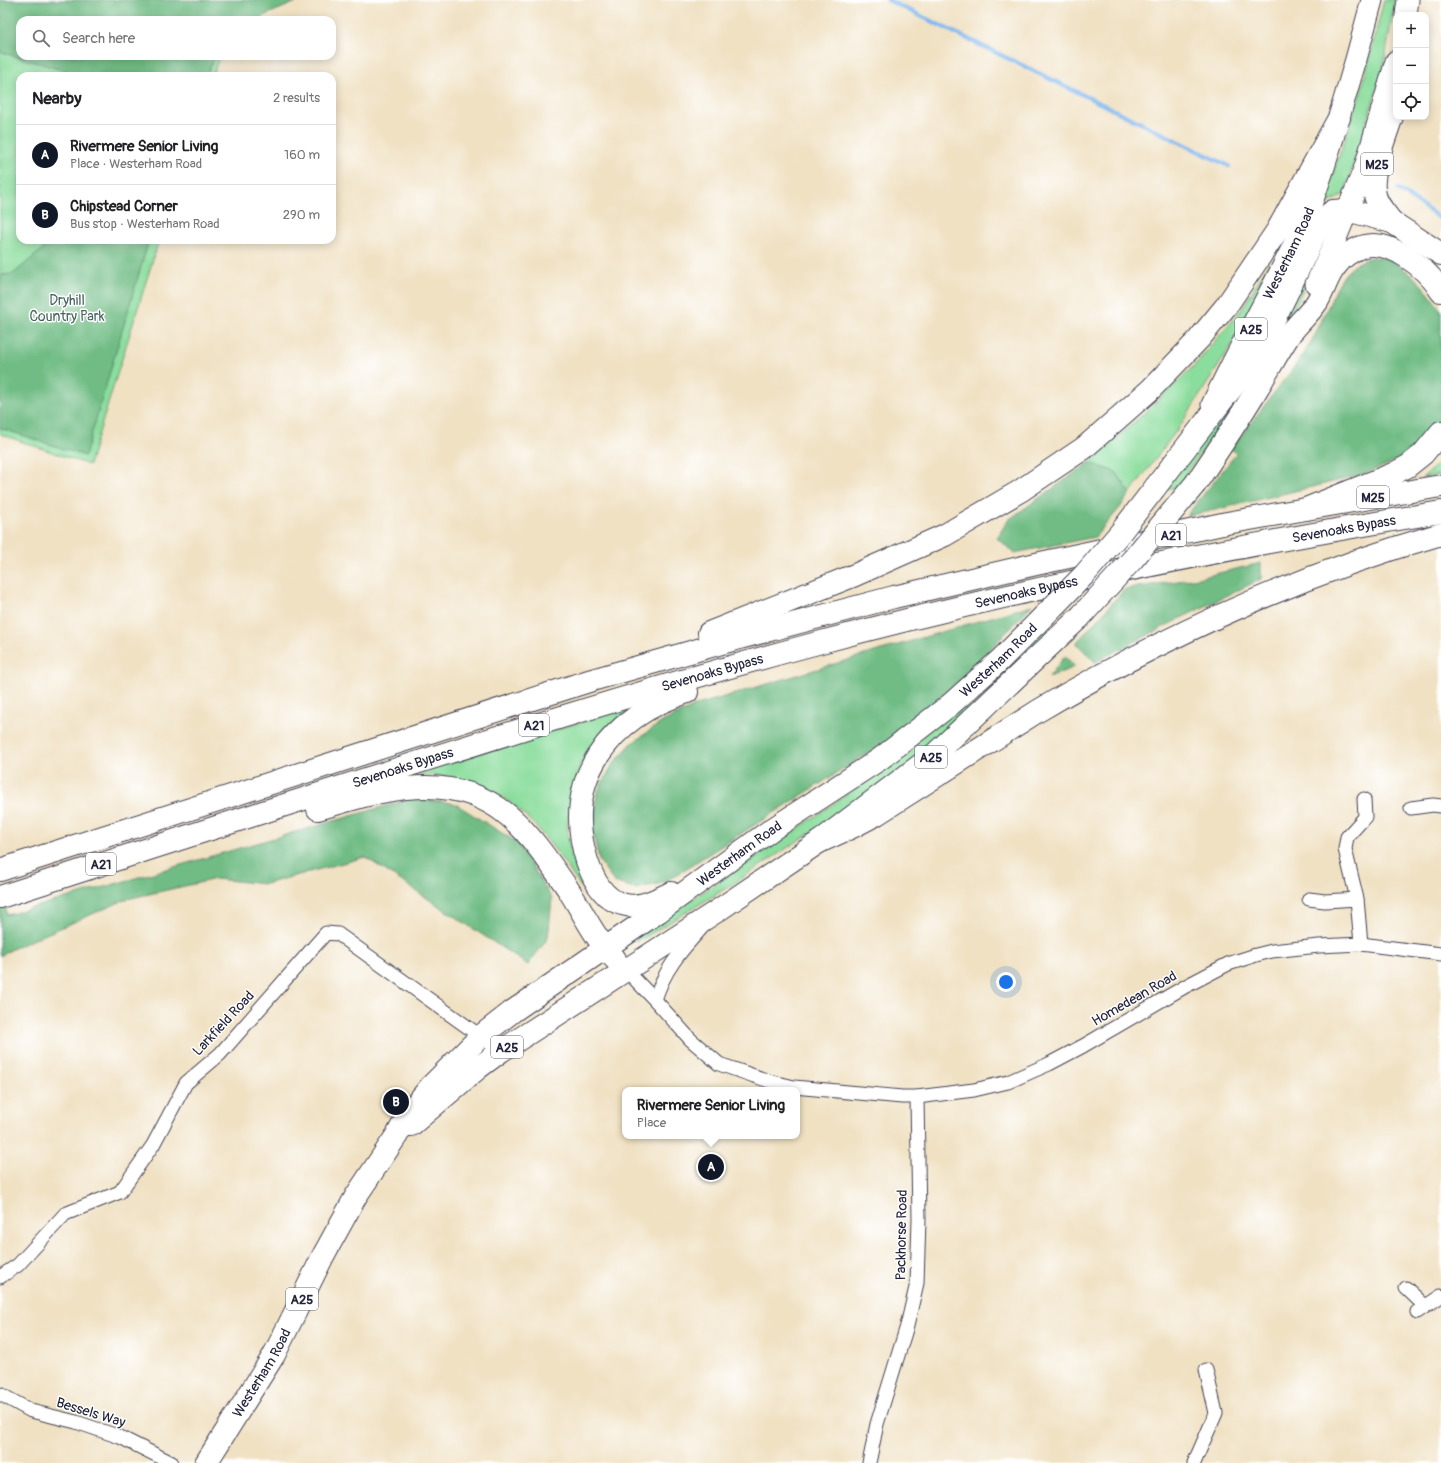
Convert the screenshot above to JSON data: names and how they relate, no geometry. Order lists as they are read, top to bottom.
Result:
{
  "streets": {
    "highway": [
      "M25",
      "Westerham Road",
      "A25",
      "Sevenoaks Bypass",
      "A21"
    ],
    "street": [
      "Homedean Road",
      "Larkfield Road",
      "Packhorse Road",
      "Bessels Way"
    ]
  },
  "crossings": [
    ["M25", "Westerham Road"],
    ["M25", "Sevenoaks Bypass"],
    ["Westerham Road", "Larkfield Road"],
    ["Homedean Road", "Packhorse Road"]
  ],
  "parks": ["Dryhill Country Park"],
  "page": {
    "map_buttons": ["+", "−"],
    "search": "Search here",
    "heading": ["Nearby", "2 results"],
    "list": [
      {
        "mark": "A",
        "name": "Rivermere Senior Living",
        "note": "Place · Westerham Road",
        "value": "160 m"
      },
      {
        "mark": "B",
        "name": "Chipstead Corner",
        "note": "Bus stop · Westerham Road",
        "value": "290 m"
      }
    ],
    "popup": ["Rivermere Senior Living", "Place"],
    "pins": ["B", "A"]
  }
}
